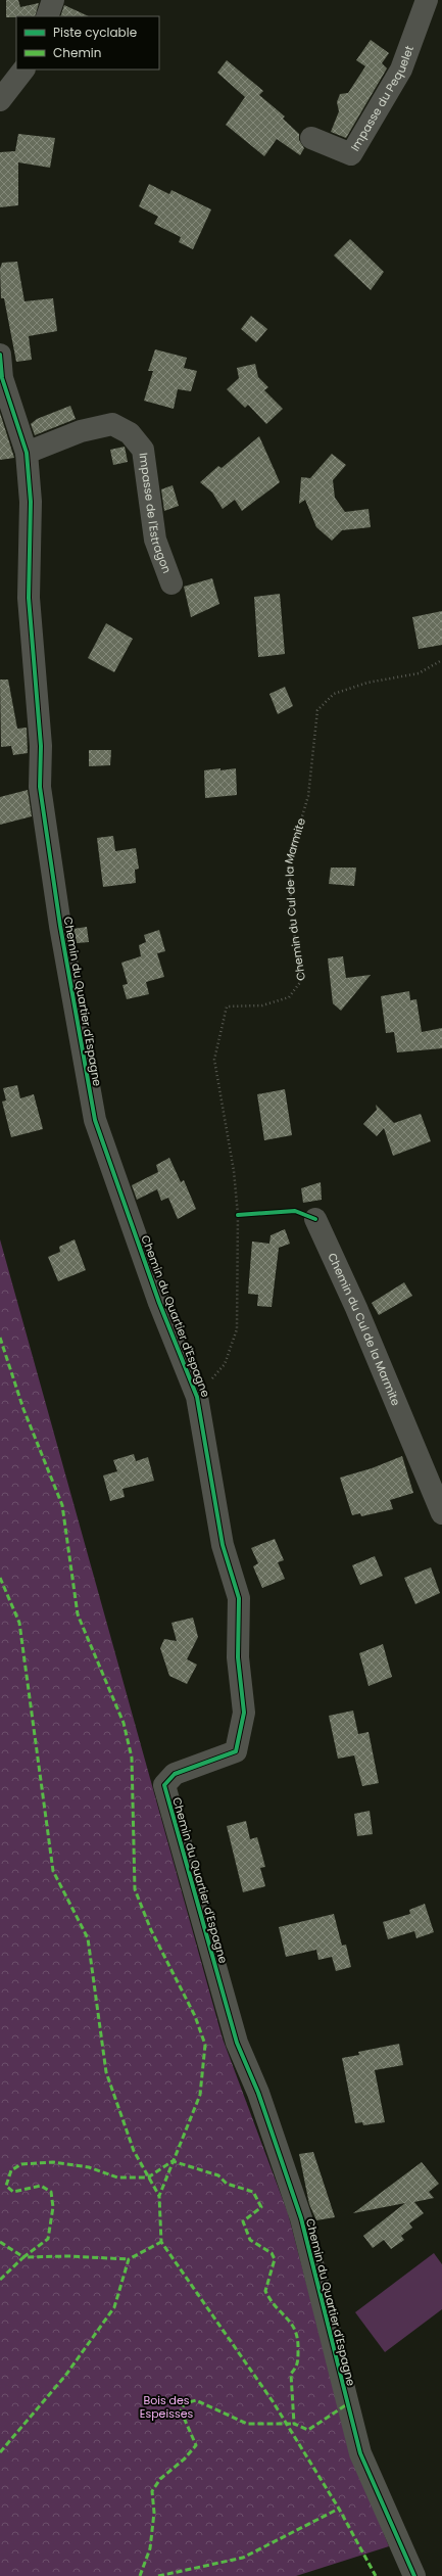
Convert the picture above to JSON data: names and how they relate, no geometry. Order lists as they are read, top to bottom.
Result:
{
  "streets": {
    "street": [
      "Impasse du Pequelet",
      "Impasse de l'Estragon",
      "Chemin du Cul de la Marmite",
      "Chemin du Quartier d'Espagne"
    ]
  },
  "crossings": [
    ["Impasse de l'Estragon", "Chemin du Quartier d'Espagne"],
    ["Chemin du Cul de la Marmite", "Chemin du Quartier d'Espagne"]
  ],
  "parks": ["Bois des Espeisses"],
  "legend": ["Piste cyclable", "Chemin"]
}
